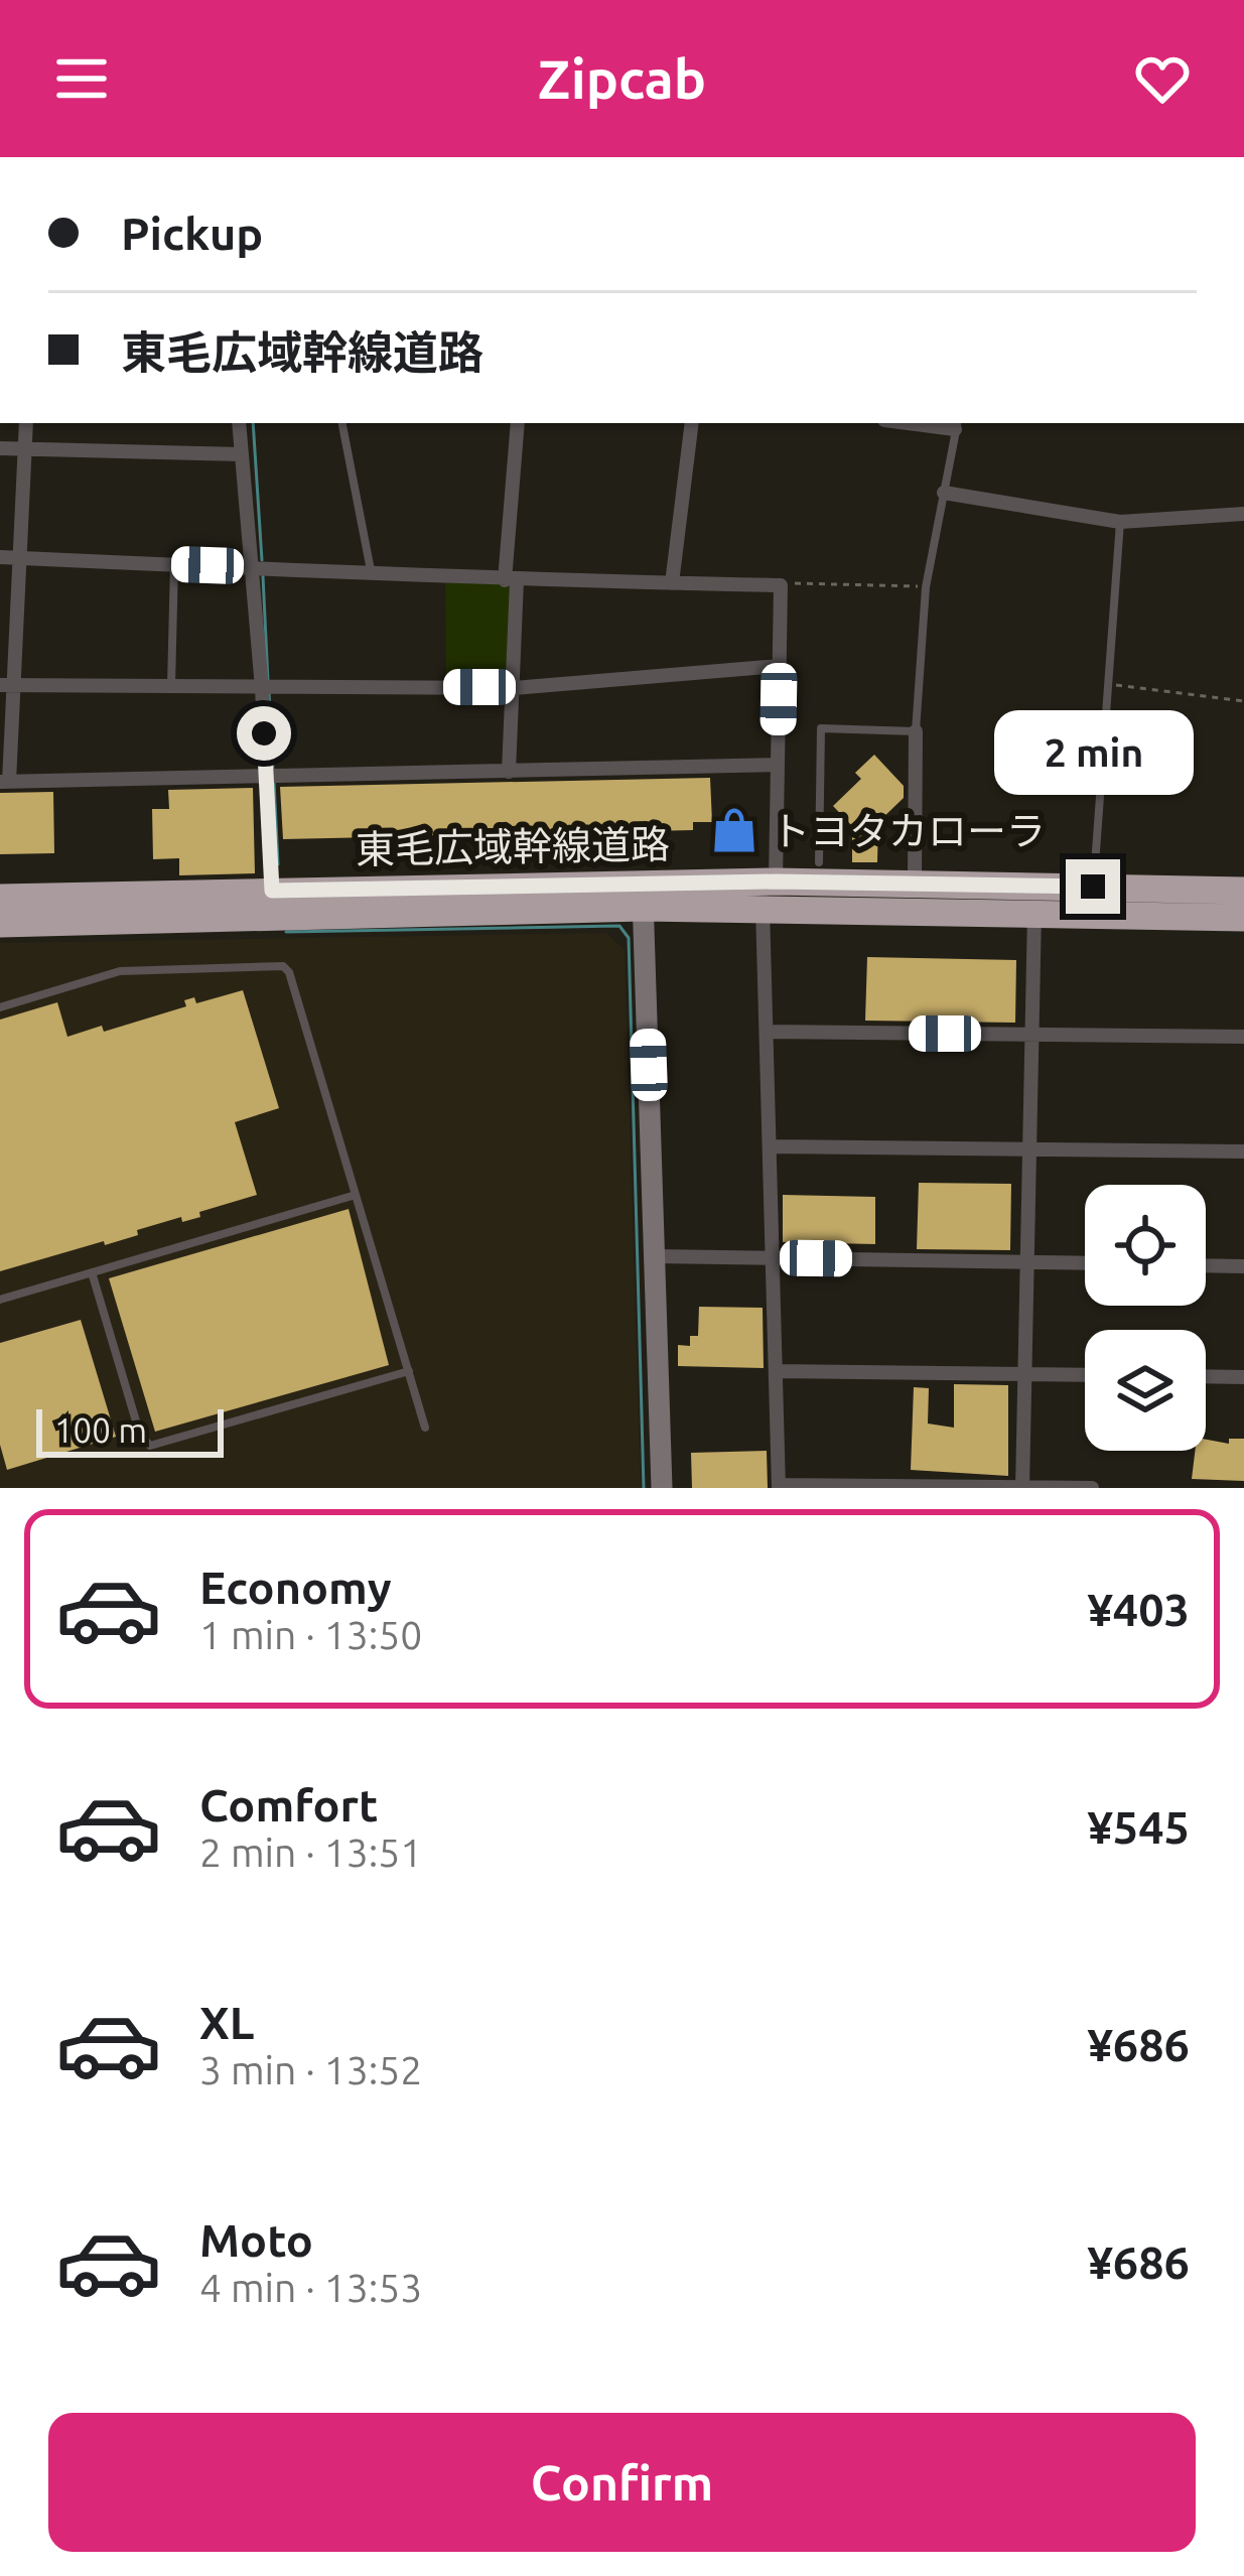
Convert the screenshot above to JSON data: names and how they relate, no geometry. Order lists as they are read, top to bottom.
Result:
{
  "streets": {
    "highway": ["東毛広域幹線道路"]
  },
  "places": {
    "shop": ["トヨタカローラ"]
  },
  "scale_bar": "100 m",
  "page": {
    "header": "Zipcab",
    "banner": ["Pickup", "東毛広域幹線道路"],
    "bubble": "2 min",
    "scale": "100 m",
    "list": [
      {
        "name": "Economy",
        "note": "1 min · 13:50",
        "value": "¥403"
      },
      {
        "name": "Comfort",
        "note": "2 min · 13:51",
        "value": "¥545"
      },
      {
        "name": "XL",
        "note": "3 min · 13:52",
        "value": "¥686"
      },
      {
        "name": "Moto",
        "note": "4 min · 13:53",
        "value": "¥686"
      }
    ],
    "buttons": "Confirm"
  }
}
